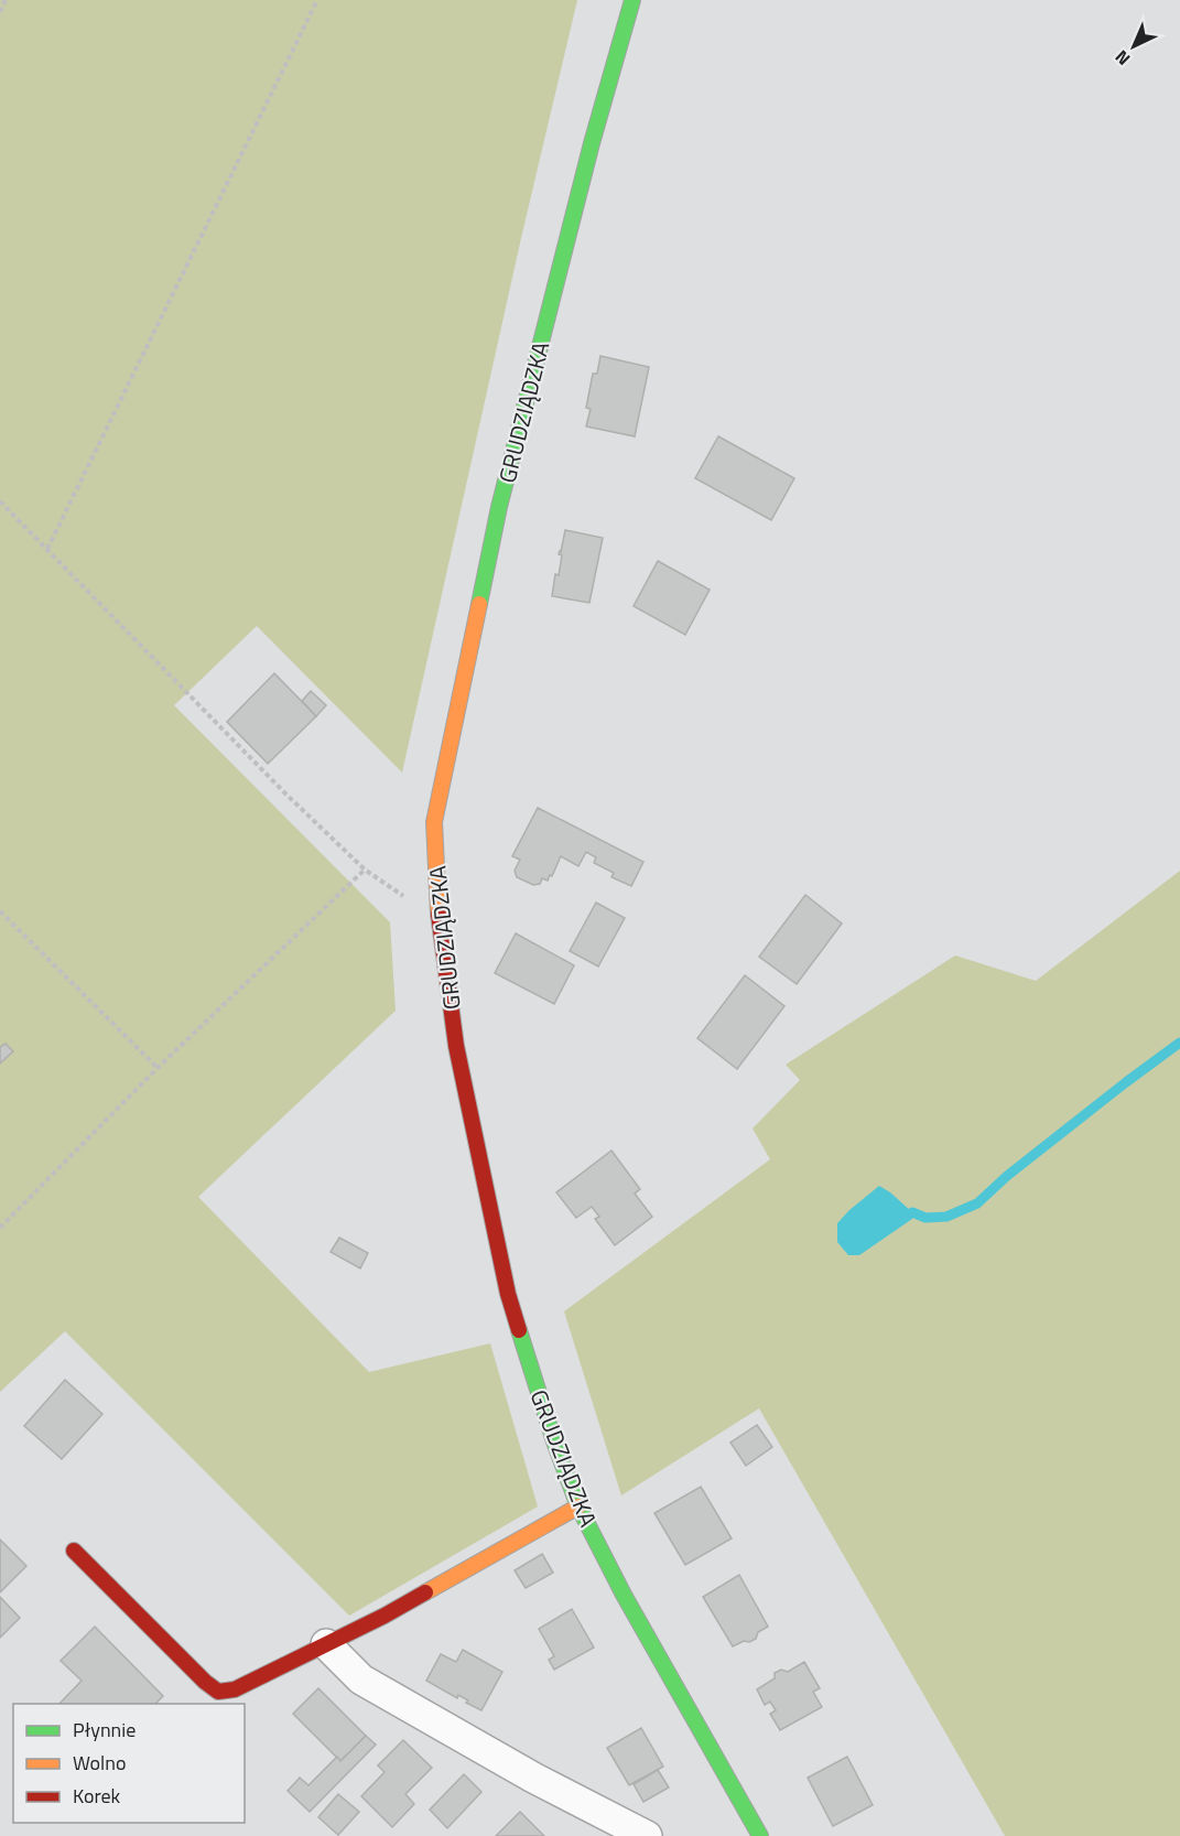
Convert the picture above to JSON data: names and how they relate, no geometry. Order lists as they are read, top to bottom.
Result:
{
  "streets": {
    "street": ["GRUDZIĄDZKA"]
  },
  "legend": ["Płynnie", "Wolno", "Korek"],
  "north": "bottom left"
}
